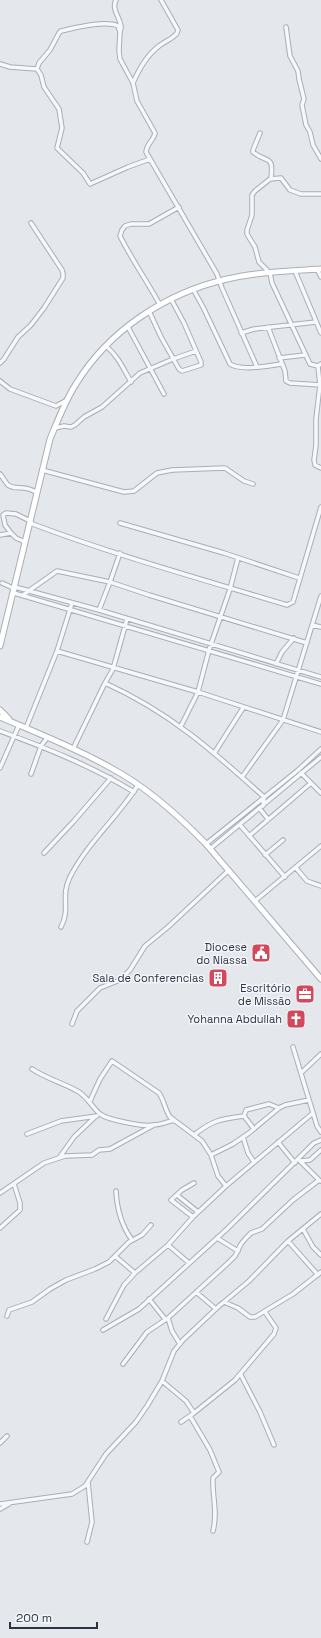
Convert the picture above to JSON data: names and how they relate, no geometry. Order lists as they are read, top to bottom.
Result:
{
  "places": {
    "public building": ["Diocese do Niassa"],
    "building": ["Sala de Conferencias"],
    "office": ["Escritório de Missão"],
    "church": ["Yohanna Abdullah"]
  },
  "scale_bar": "200 m"
}
